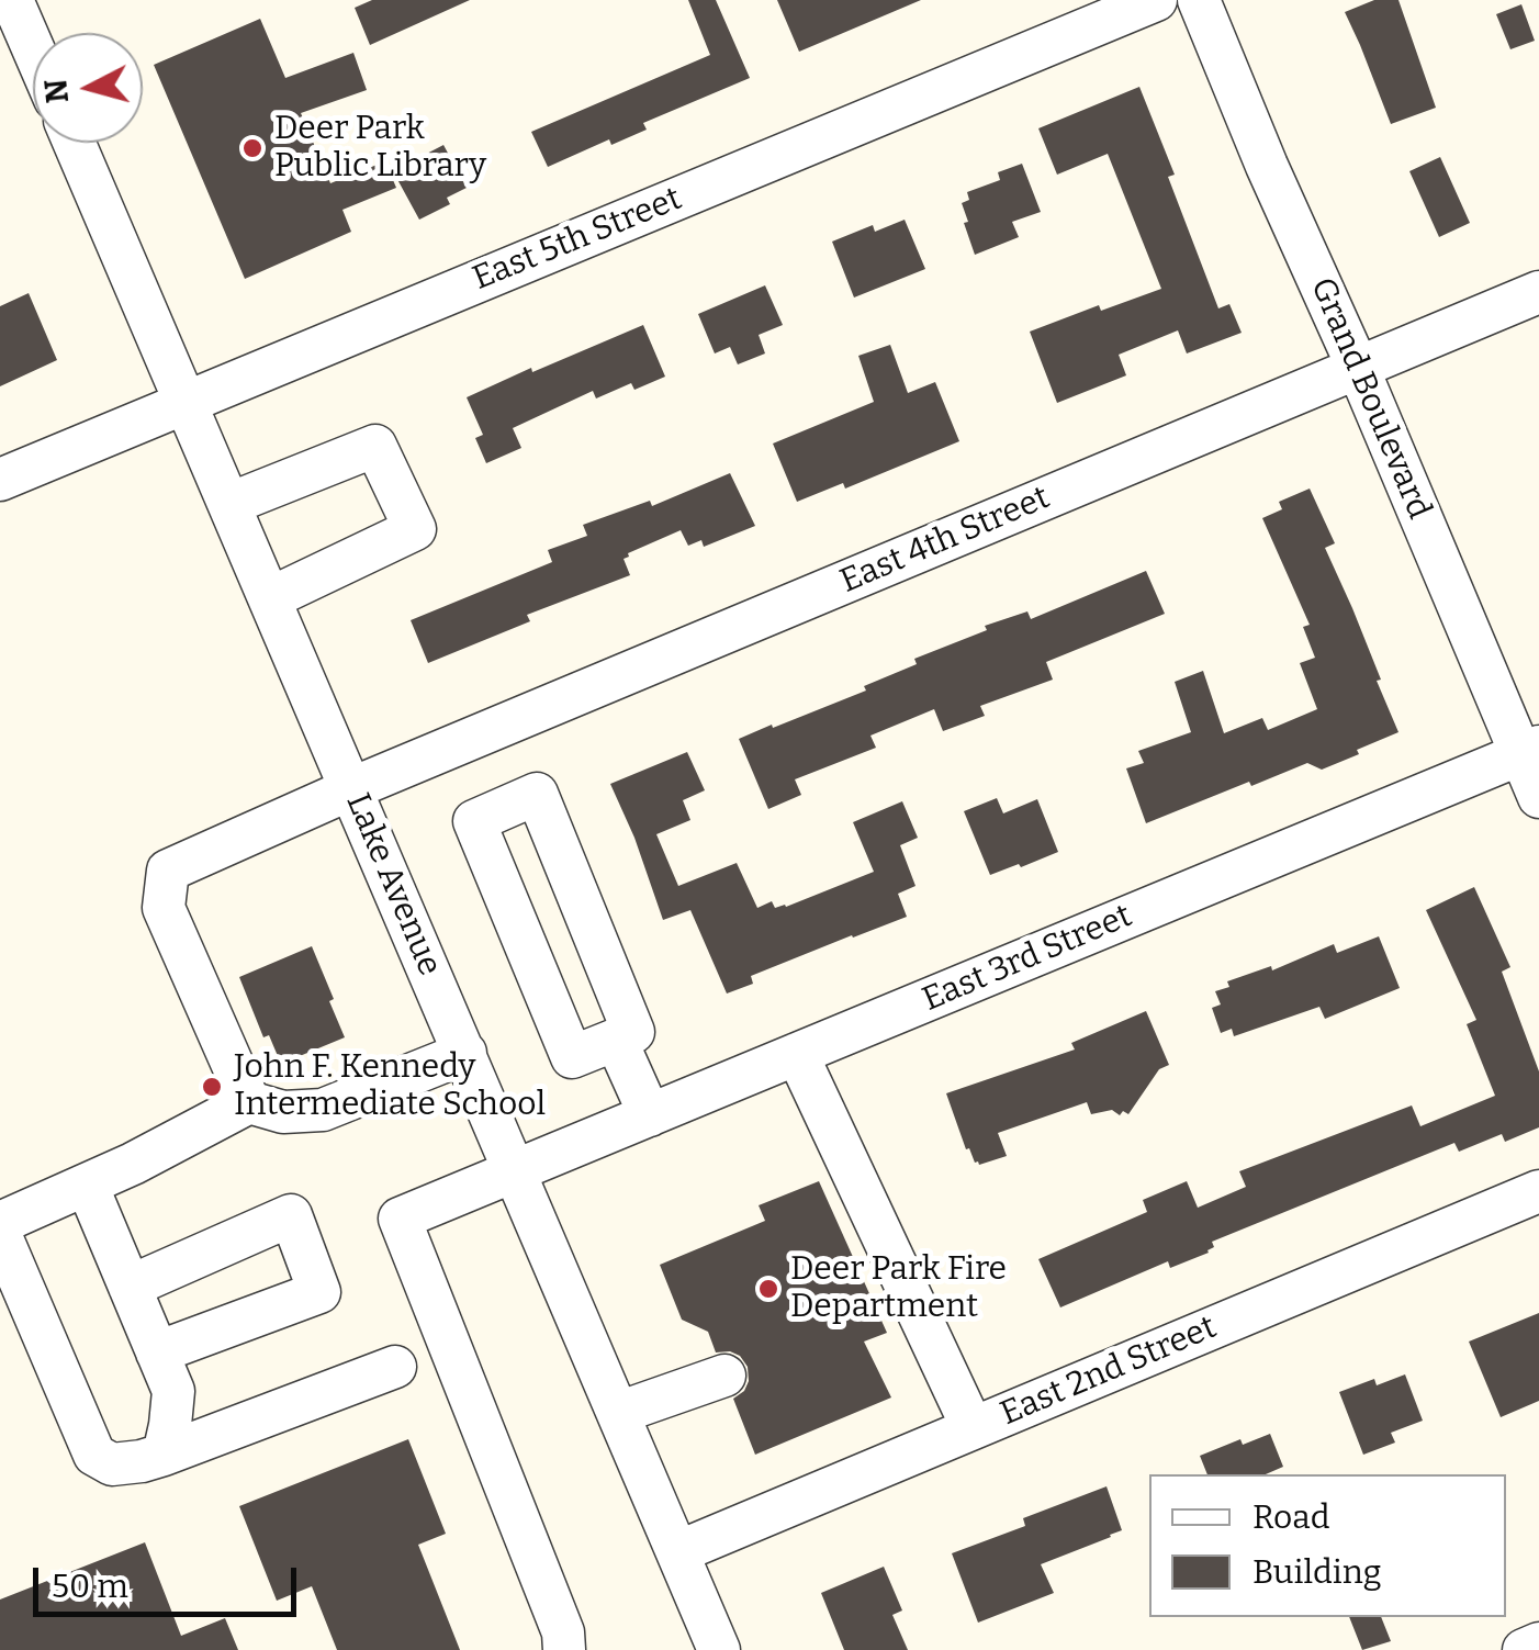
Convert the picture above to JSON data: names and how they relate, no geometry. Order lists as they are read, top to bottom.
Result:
{
  "streets": {
    "street": [
      "East 5th Street",
      "Grand Boulevard",
      "East 4th Street",
      "Lake Avenue",
      "East 3rd Street",
      "East 2nd Street"
    ]
  },
  "crossings": [
    ["East 5th Street", "Lake Avenue"],
    ["Grand Boulevard", "East 4th Street"],
    ["Grand Boulevard", "East 3rd Street"],
    ["East 4th Street", "Lake Avenue"],
    ["Lake Avenue", "East 3rd Street"],
    ["Lake Avenue", "East 2nd Street"]
  ],
  "places": ["Deer Park Public Library", "John F. Kennedy Intermediate School", "Deer Park Fire Department"],
  "legend": ["Road", "Building"],
  "scale_bar": "50 m",
  "north": "left"
}
